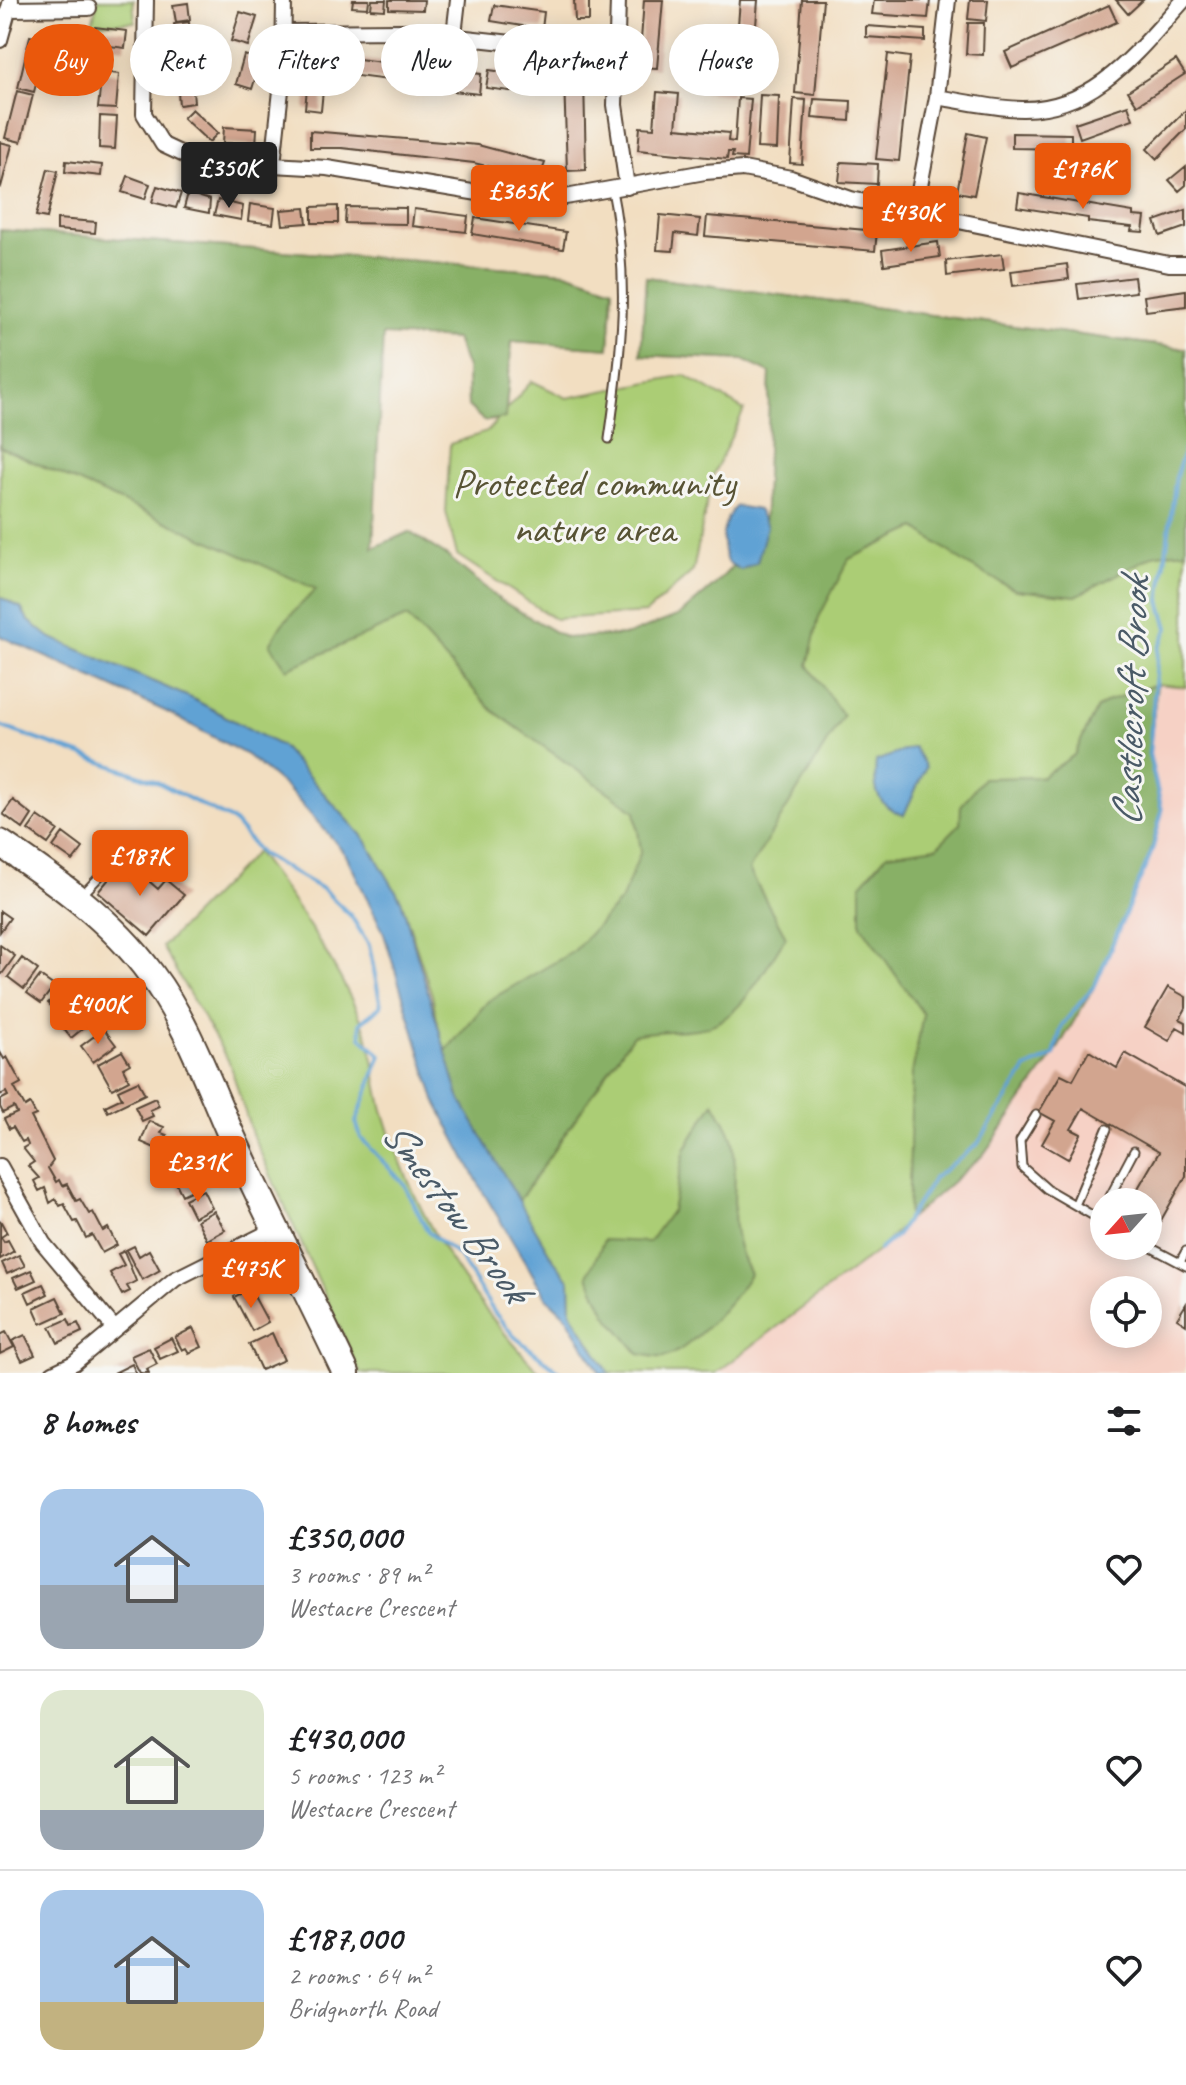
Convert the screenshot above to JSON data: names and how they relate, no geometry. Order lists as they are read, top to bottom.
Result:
{
  "water": ["Castlecroft Brook", "Smestow Brook"],
  "parks": ["Protected community nature area"],
  "north": "bottom left",
  "page": {
    "chip": [
      "Buy",
      "Rent",
      "Filters",
      "New",
      "Apartment",
      "House"
    ],
    "price": [
      "£350K",
      "£176K",
      "£365K",
      "£430K",
      "£187K",
      "£400K",
      "£231K",
      "£475K"
    ],
    "heading": "8 homes",
    "list": [
      {
        "name": "£350,000",
        "note": "3 rooms · 89 m² · Westacre Crescent"
      },
      {
        "name": "£430,000",
        "note": "5 rooms · 123 m² · Westacre Crescent"
      },
      {
        "name": "£187,000",
        "note": "2 rooms · 64 m² · Bridgnorth Road"
      }
    ]
  }
}
